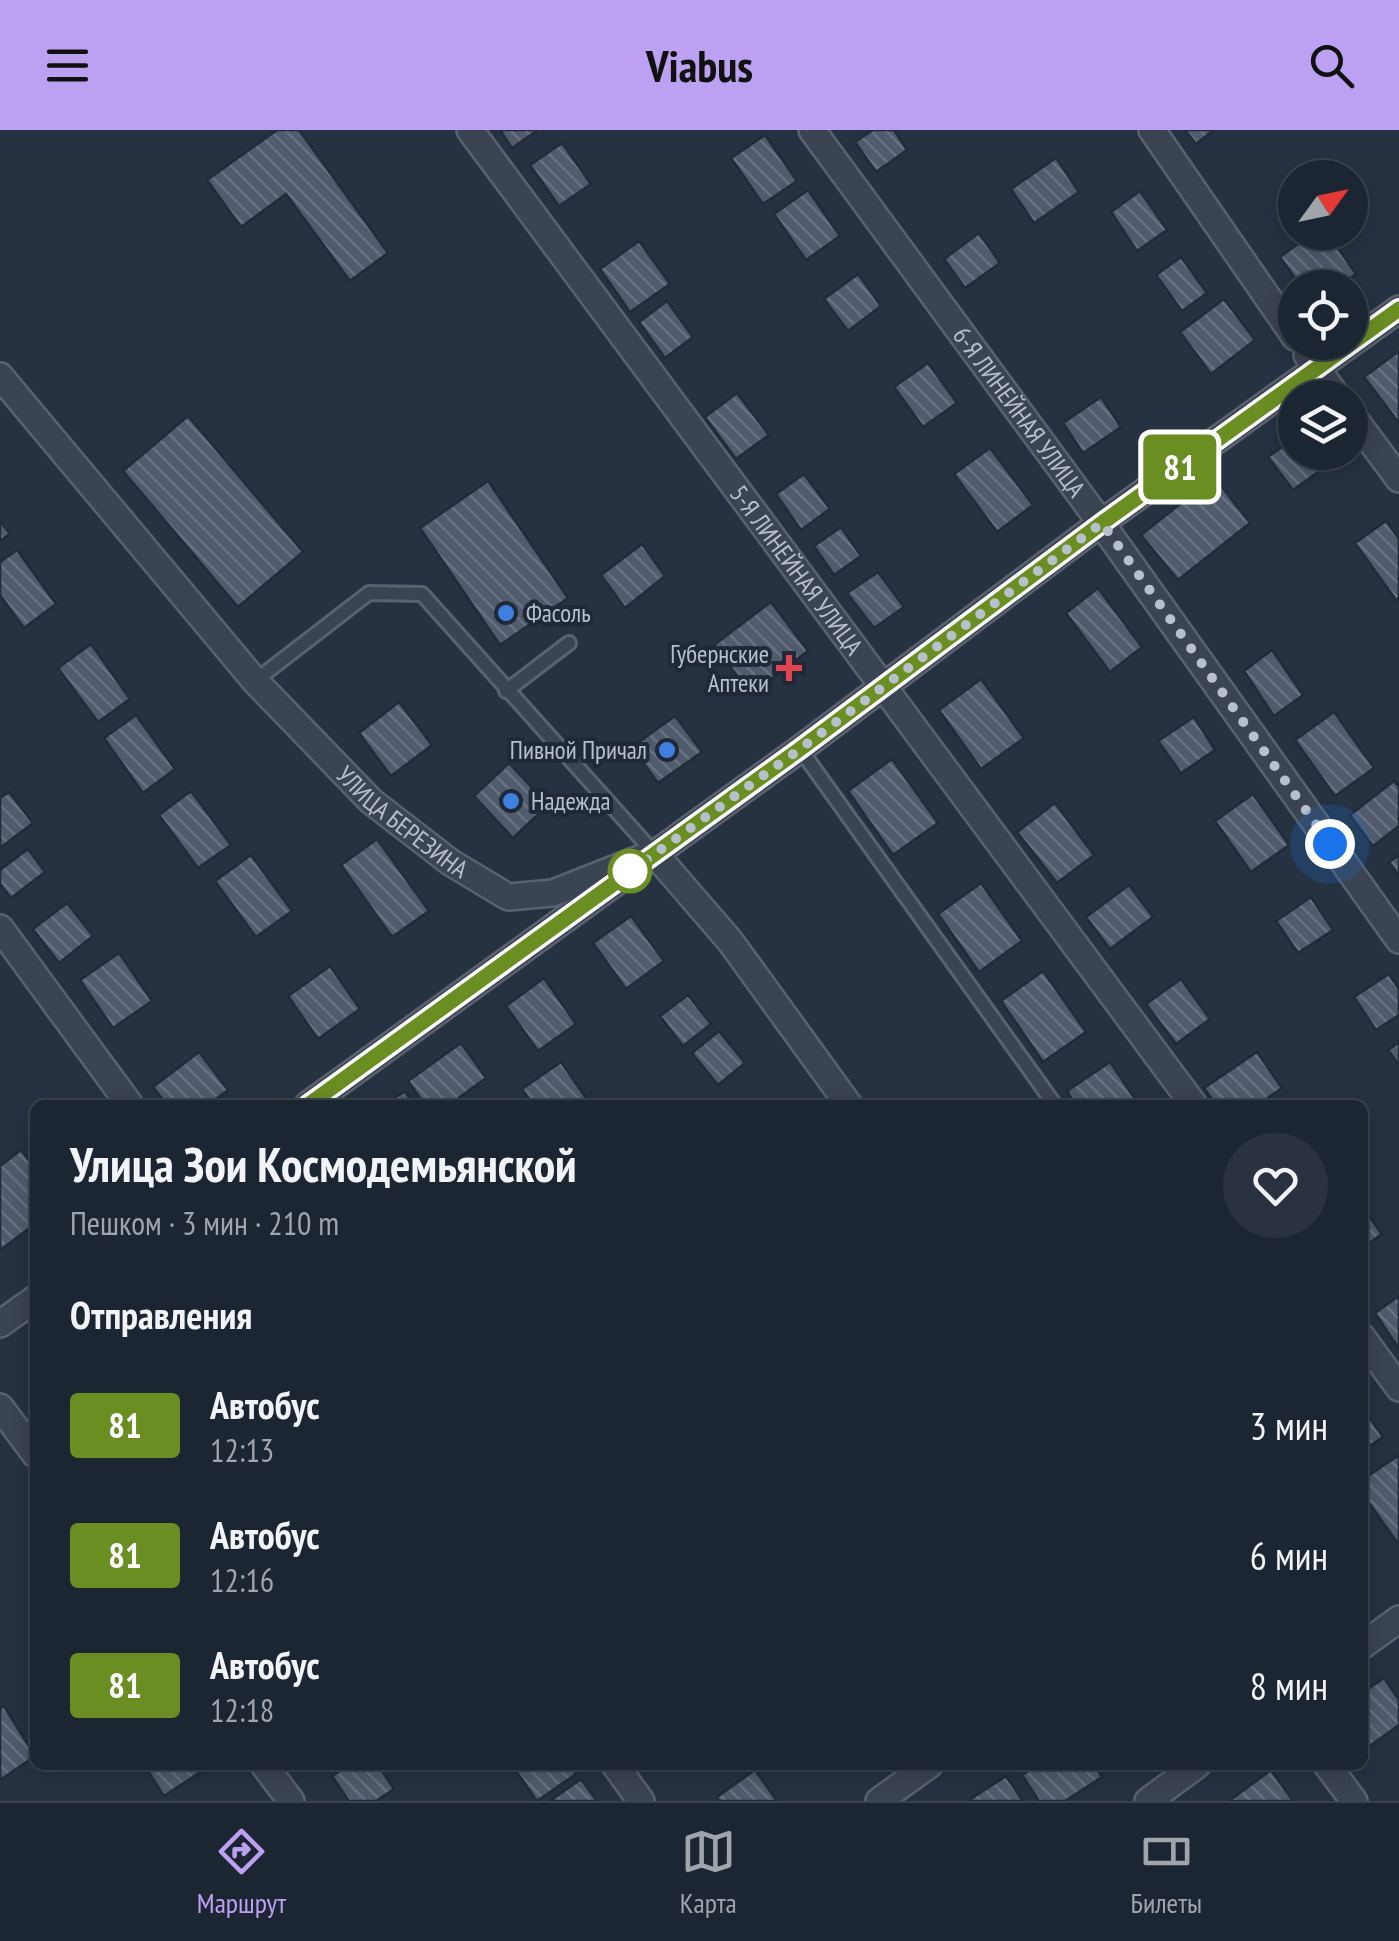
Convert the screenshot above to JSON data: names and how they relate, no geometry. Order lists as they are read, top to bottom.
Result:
{
  "streets": {
    "street": ["6-Я ЛИНЕЙНАЯ УЛИЦА", "5-Я ЛИНЕЙНАЯ УЛИЦА", "УЛИЦА БЕРЕЗИНА"]
  },
  "places": {
    "other": ["Фасоль", "Пивной Причал", "Надежда"],
    "health": ["Губернские Аптеки"]
  },
  "lines": ["bus line 81"],
  "north": "top right",
  "page": {
    "header": "Viabus",
    "on_map": "81",
    "heading": [
      ["Улица Зои Космодемьянской", "Пешком · 3 мин · 210 m"],
      "Отправления"
    ],
    "list": [
      {
        "mark": "81",
        "name": "Автобус",
        "note": "12:13",
        "value": "3 мин"
      },
      {
        "mark": "81",
        "name": "Автобус",
        "note": "12:16",
        "value": "6 мин"
      },
      {
        "mark": "81",
        "name": "Автобус",
        "note": "12:18",
        "value": "8 мин"
      }
    ],
    "tabs": ["Маршрут", "Карта", "Билеты"]
  }
}
